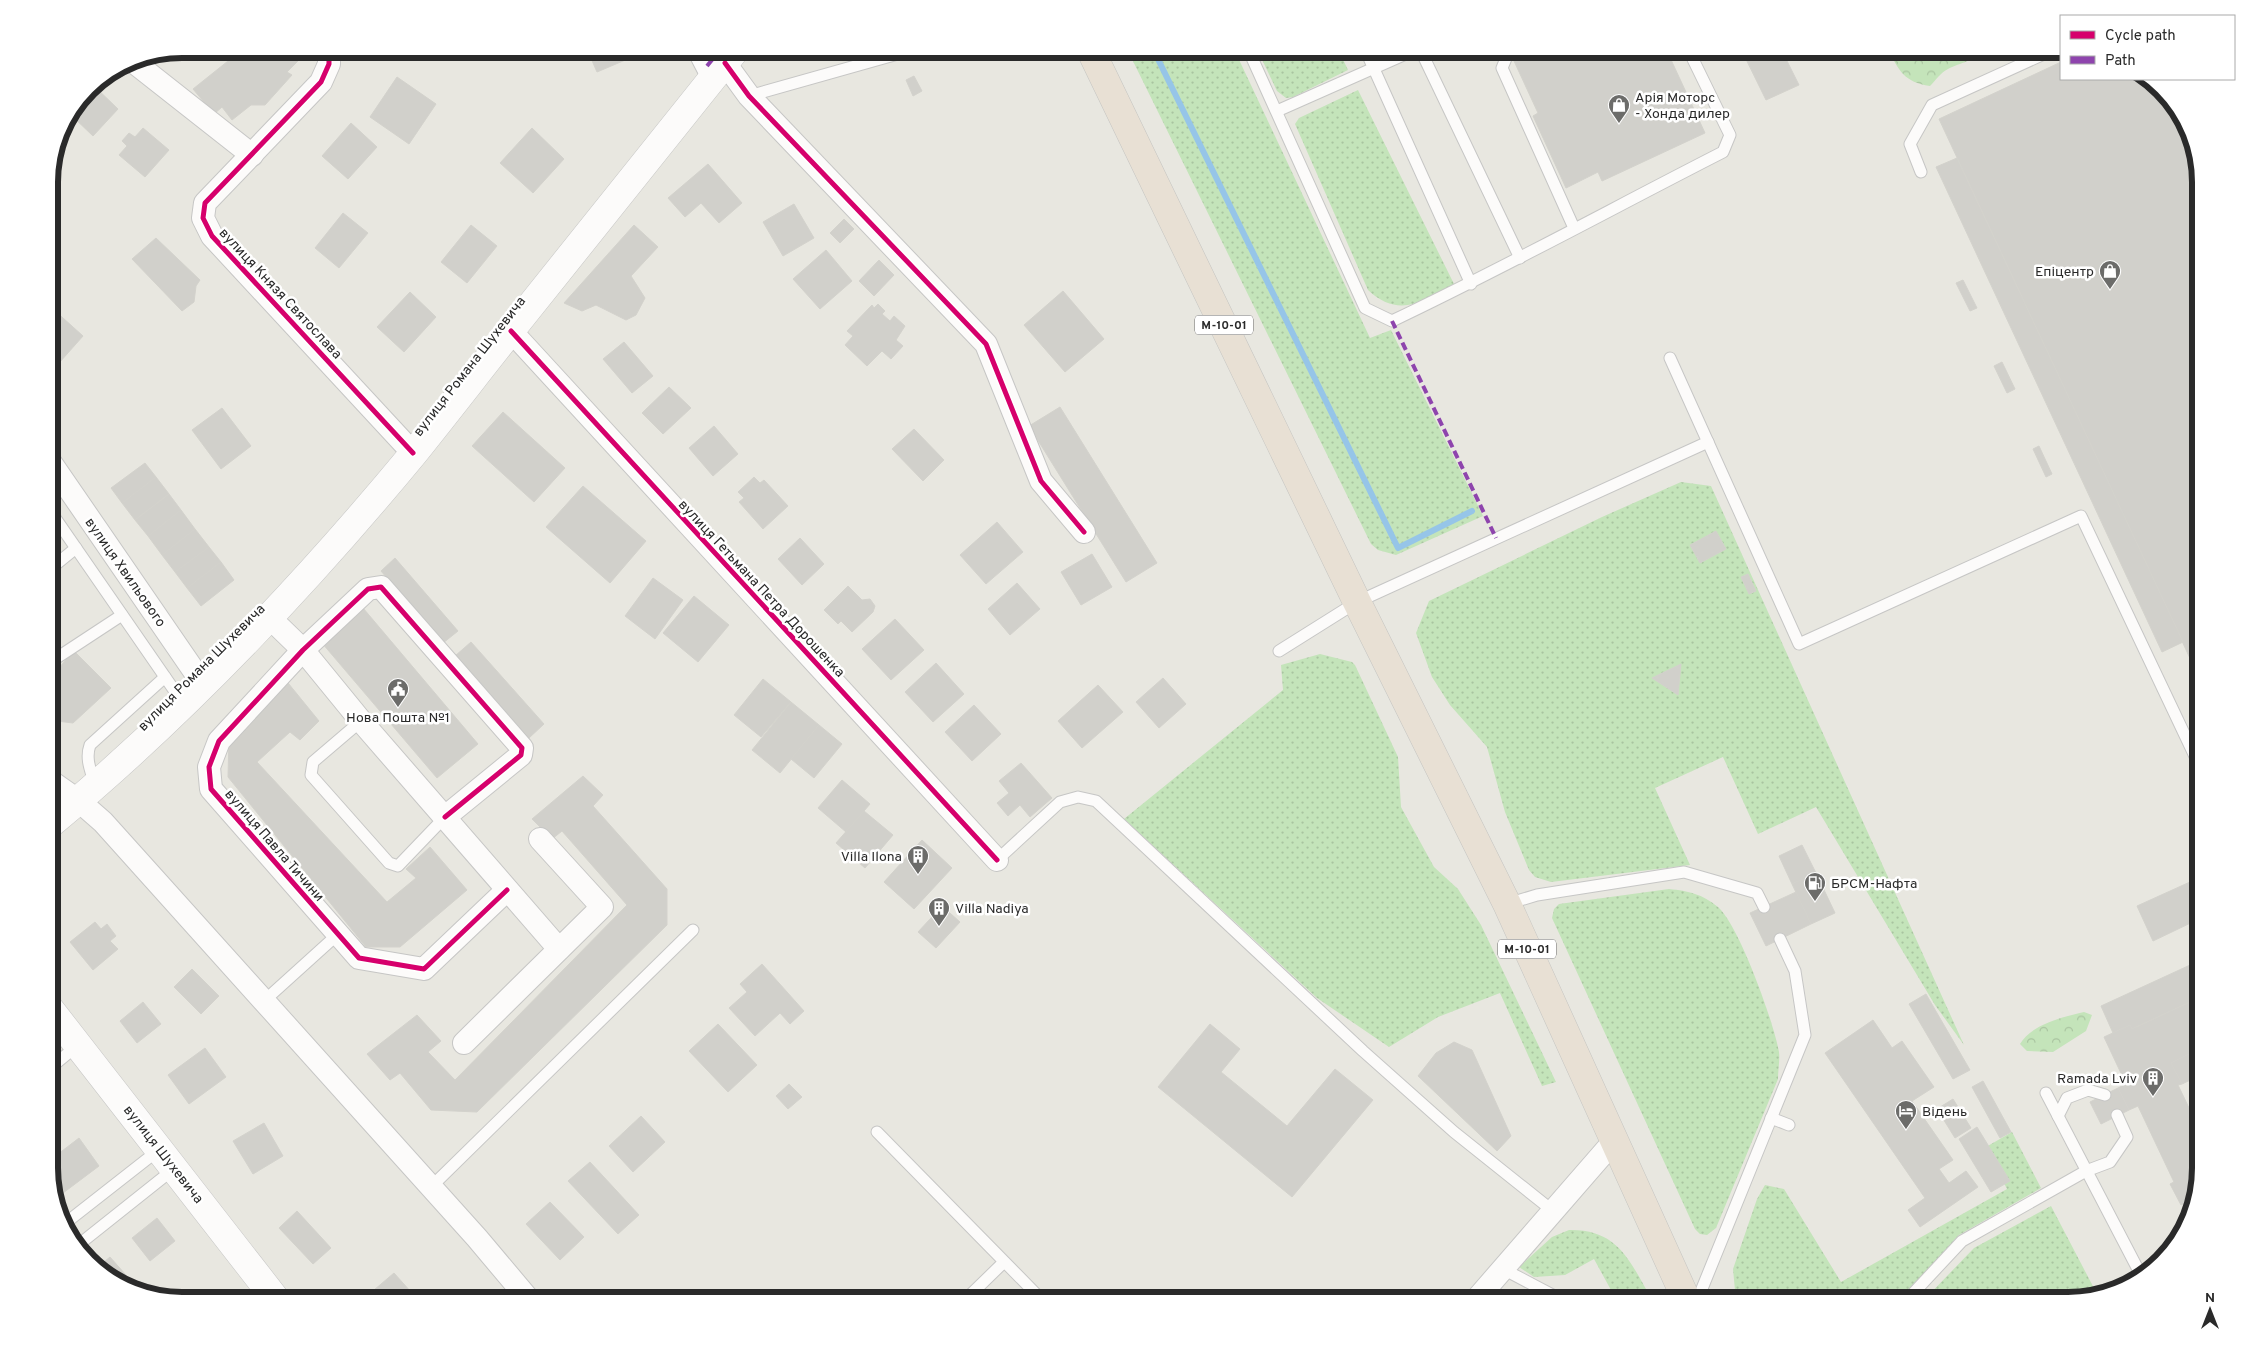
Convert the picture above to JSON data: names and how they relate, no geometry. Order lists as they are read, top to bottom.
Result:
{
  "streets": {
    "highway": ["М-10-01"],
    "main road": ["вулиця Романа Шухевича", "вулиця Шухевича"],
    "street": [
      "вулиця Князя Святослава",
      "вулиця Хвильового",
      "вулиця Гетьмана Петра Дорошенка",
      "вулиця Павла Тичини"
    ]
  },
  "crossings": [
    ["вулиця Князя Святослава", "вулиця Романа Шухевича"],
    ["вулиця Романа Шухевича", "вулиця Хвильового"],
    ["вулиця Романа Шухевича", "вулиця Гетьмана Петра Дорошенка"]
  ],
  "places": {
    "shop": ["Арія Моторс - Хонда дилер", "Епіцентр"],
    "public building": ["Нова Пошта №1"],
    "building": ["Villa Ilona", "Villa Nadiya", "Ramada Lviv"],
    "fuel station": ["БРСМ-Нафта"],
    "hotel": ["Відень"]
  },
  "legend": ["Cycle path", "Path"],
  "north": "top"
}
